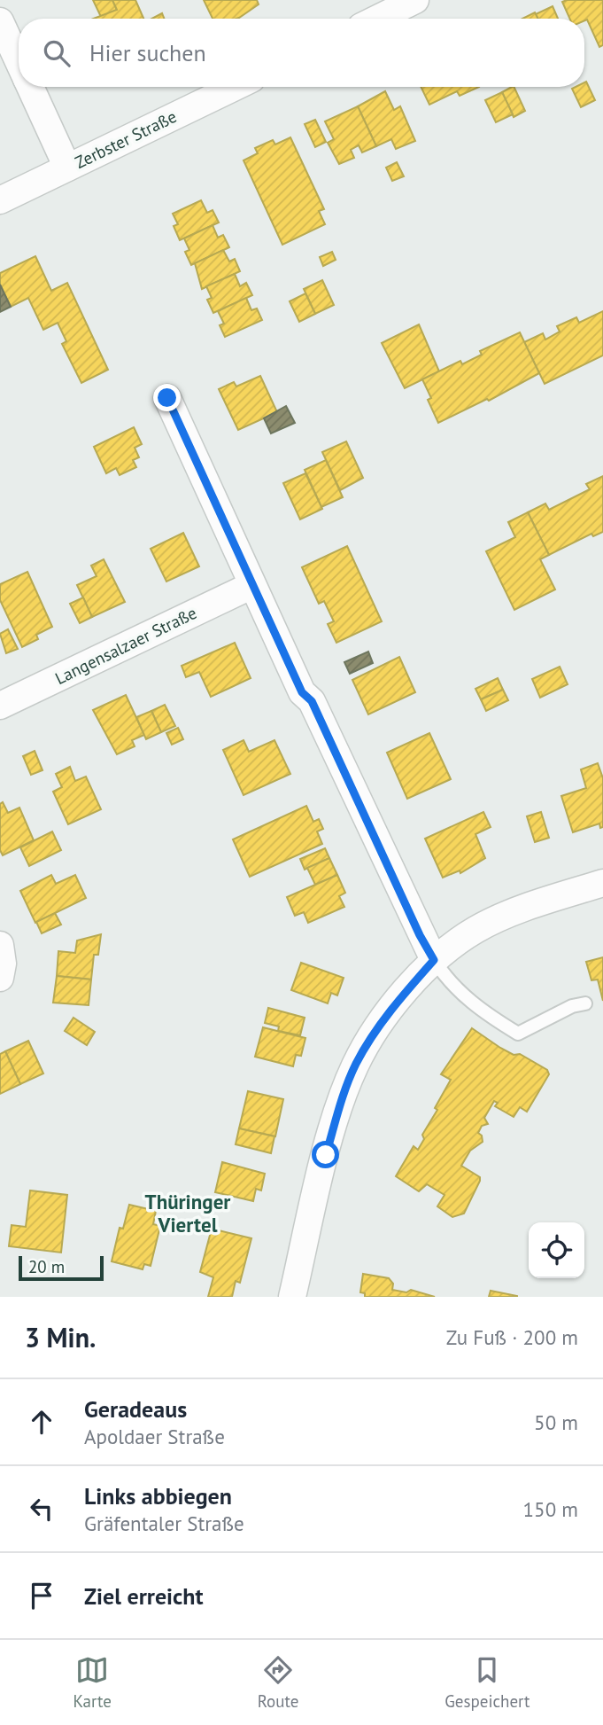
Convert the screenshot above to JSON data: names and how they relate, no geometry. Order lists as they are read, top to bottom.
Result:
{
  "streets": {
    "street": ["Zerbster Straße", "Langensalzaer Straße"]
  },
  "districts": ["Thüringer Viertel"],
  "scale_bar": "20 m",
  "page": {
    "search": "Hier suchen",
    "scale": "20 m",
    "heading": ["3 Min.", "Zu Fuß · 200 m"],
    "list": [
      ["Geradeaus", "Apoldaer Straße", "50 m"],
      ["Links abbiegen", "Gräfentaler Straße", "150 m"],
      "Ziel erreicht"
    ],
    "nav": ["Karte", "Route", "Gespeichert"]
  }
}
